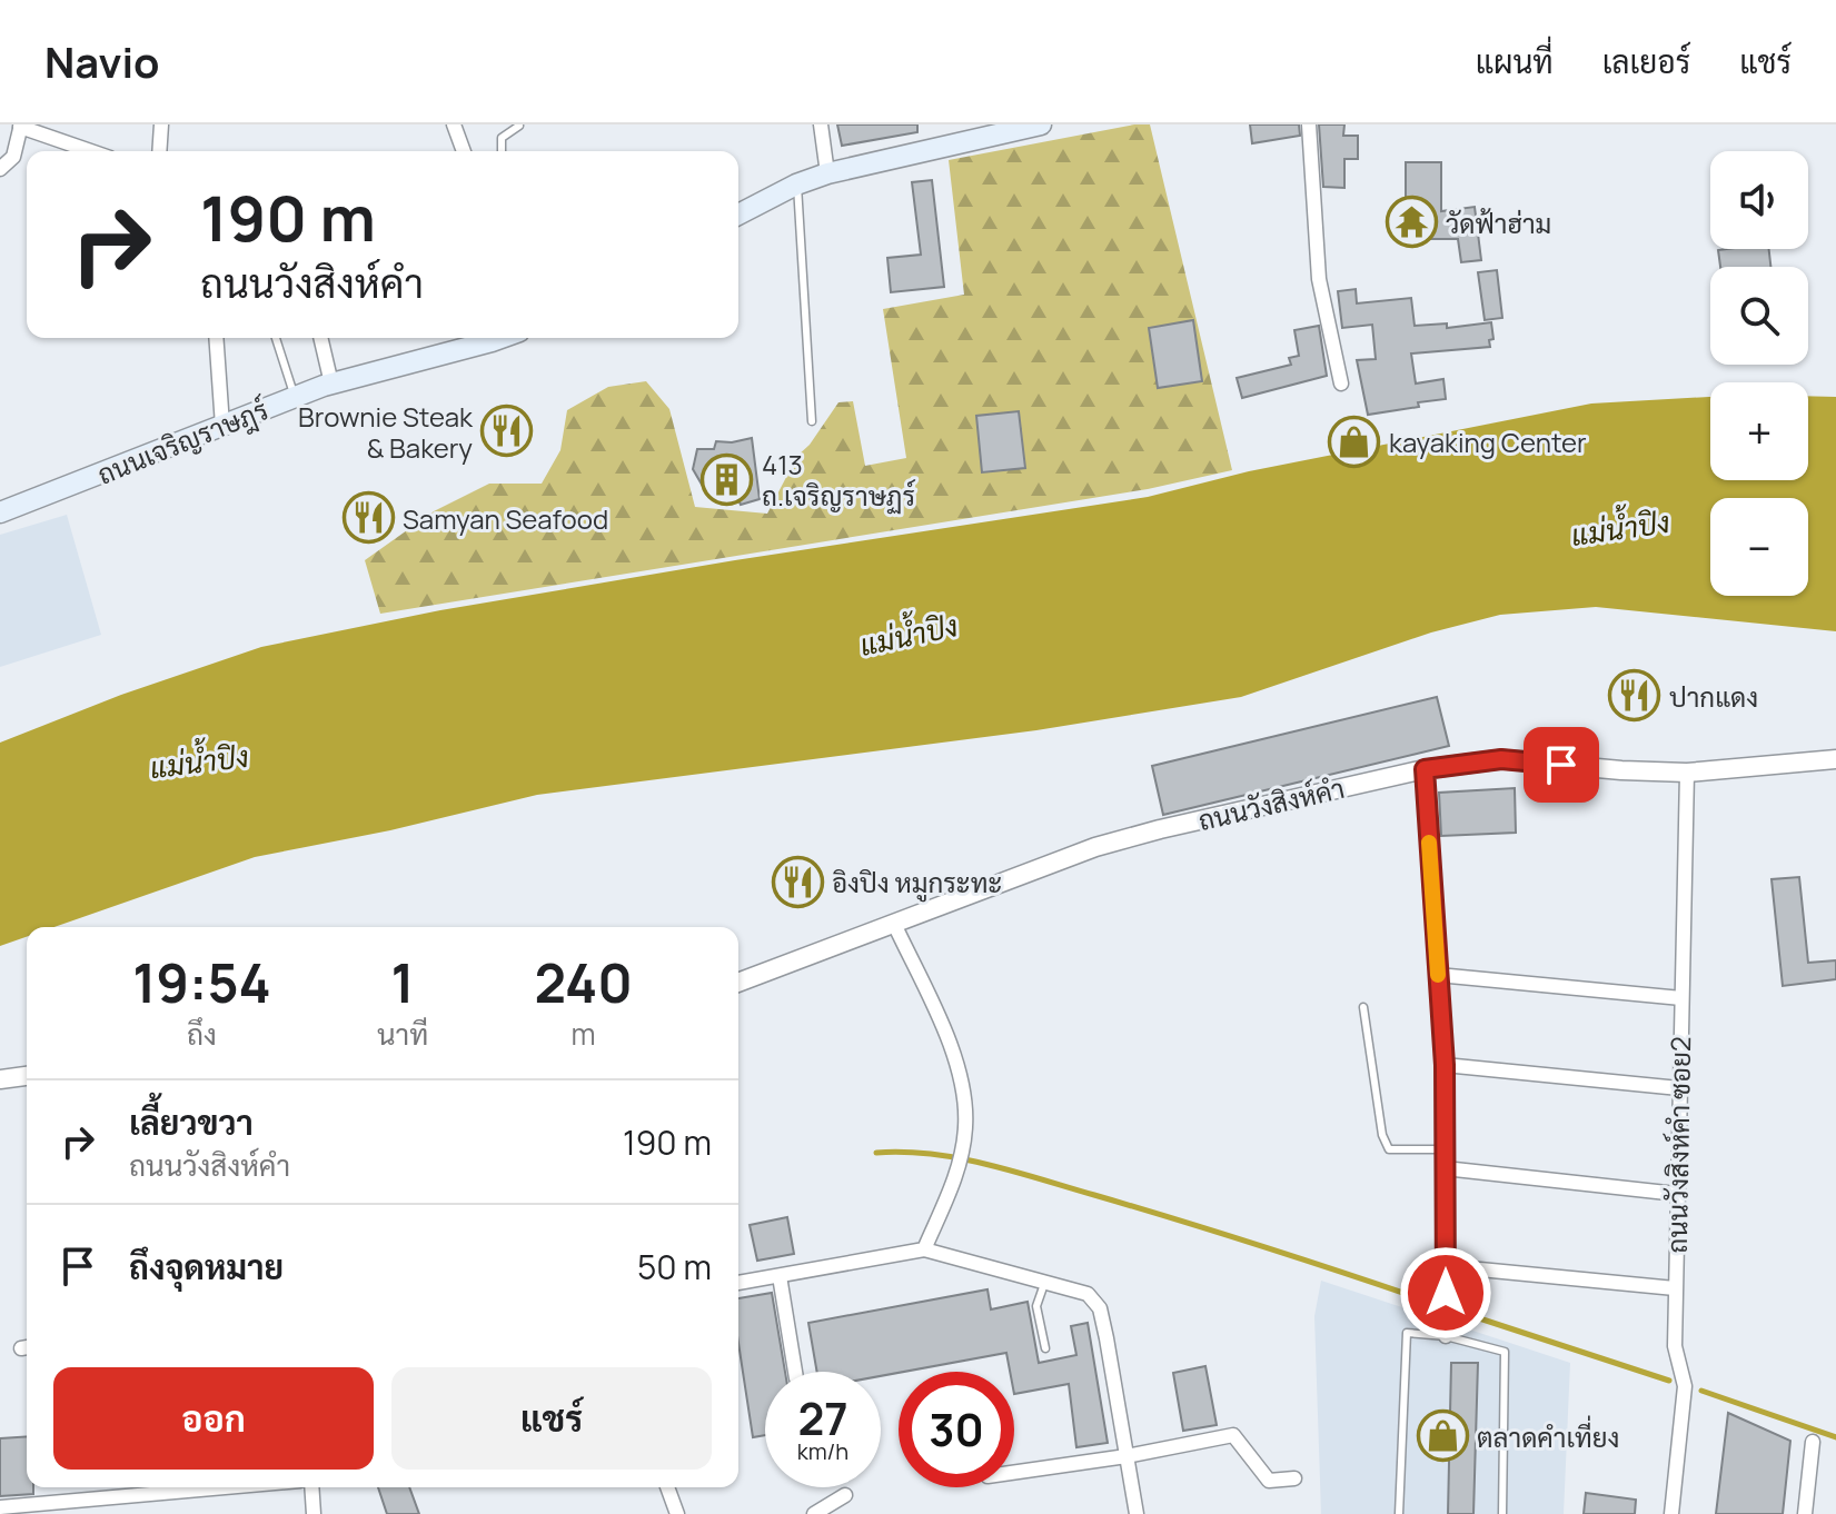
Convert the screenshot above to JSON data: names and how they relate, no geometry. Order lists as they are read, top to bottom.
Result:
{
  "streets": {
    "main road": ["ถนนเจริญราษฎร์"],
    "street": ["ถนนวังสิงห์คำ", "ถนนวังสิงห์คำ ซอย2"]
  },
  "crossings": [
    ["ถนนวังสิงห์คำ", "ถนนวังสิงห์คำ ซอย2"]
  ],
  "water": ["แม่น้ำปิง"],
  "places": {
    "temple": ["วัดฟ้าฮ่าม"],
    "restaurant": [
      "Brownie Steak & Bakery",
      "Samyan Seafood",
      "ปากแดง",
      "อิงปิง หมูกระทะ"
    ],
    "shop": ["kayaking Center", "ตลาดคำเที่ยง"],
    "building": ["413 ถ.เจริญราษฏร์"]
  },
  "page": {
    "header": "Navio",
    "nav": ["แผนที่", "เลเยอร์", "แชร์"],
    "map_buttons": ["+", "−"],
    "turn": ["190 m", "ถนนวังสิงห์คำ"],
    "eta": [
      "19:54",
      "ถึง",
      "1",
      "นาที",
      "240",
      "m"
    ],
    "list": [
      {
        "name": "เลี้ยวขวา",
        "note": "ถนนวังสิงห์คำ",
        "value": "190 m"
      },
      {
        "name": "ถึงจุดหมาย",
        "value": "50 m"
      }
    ],
    "buttons": ["ออก", "แชร์"],
    "speed": "27 km/h",
    "limit": "30"
  }
}
